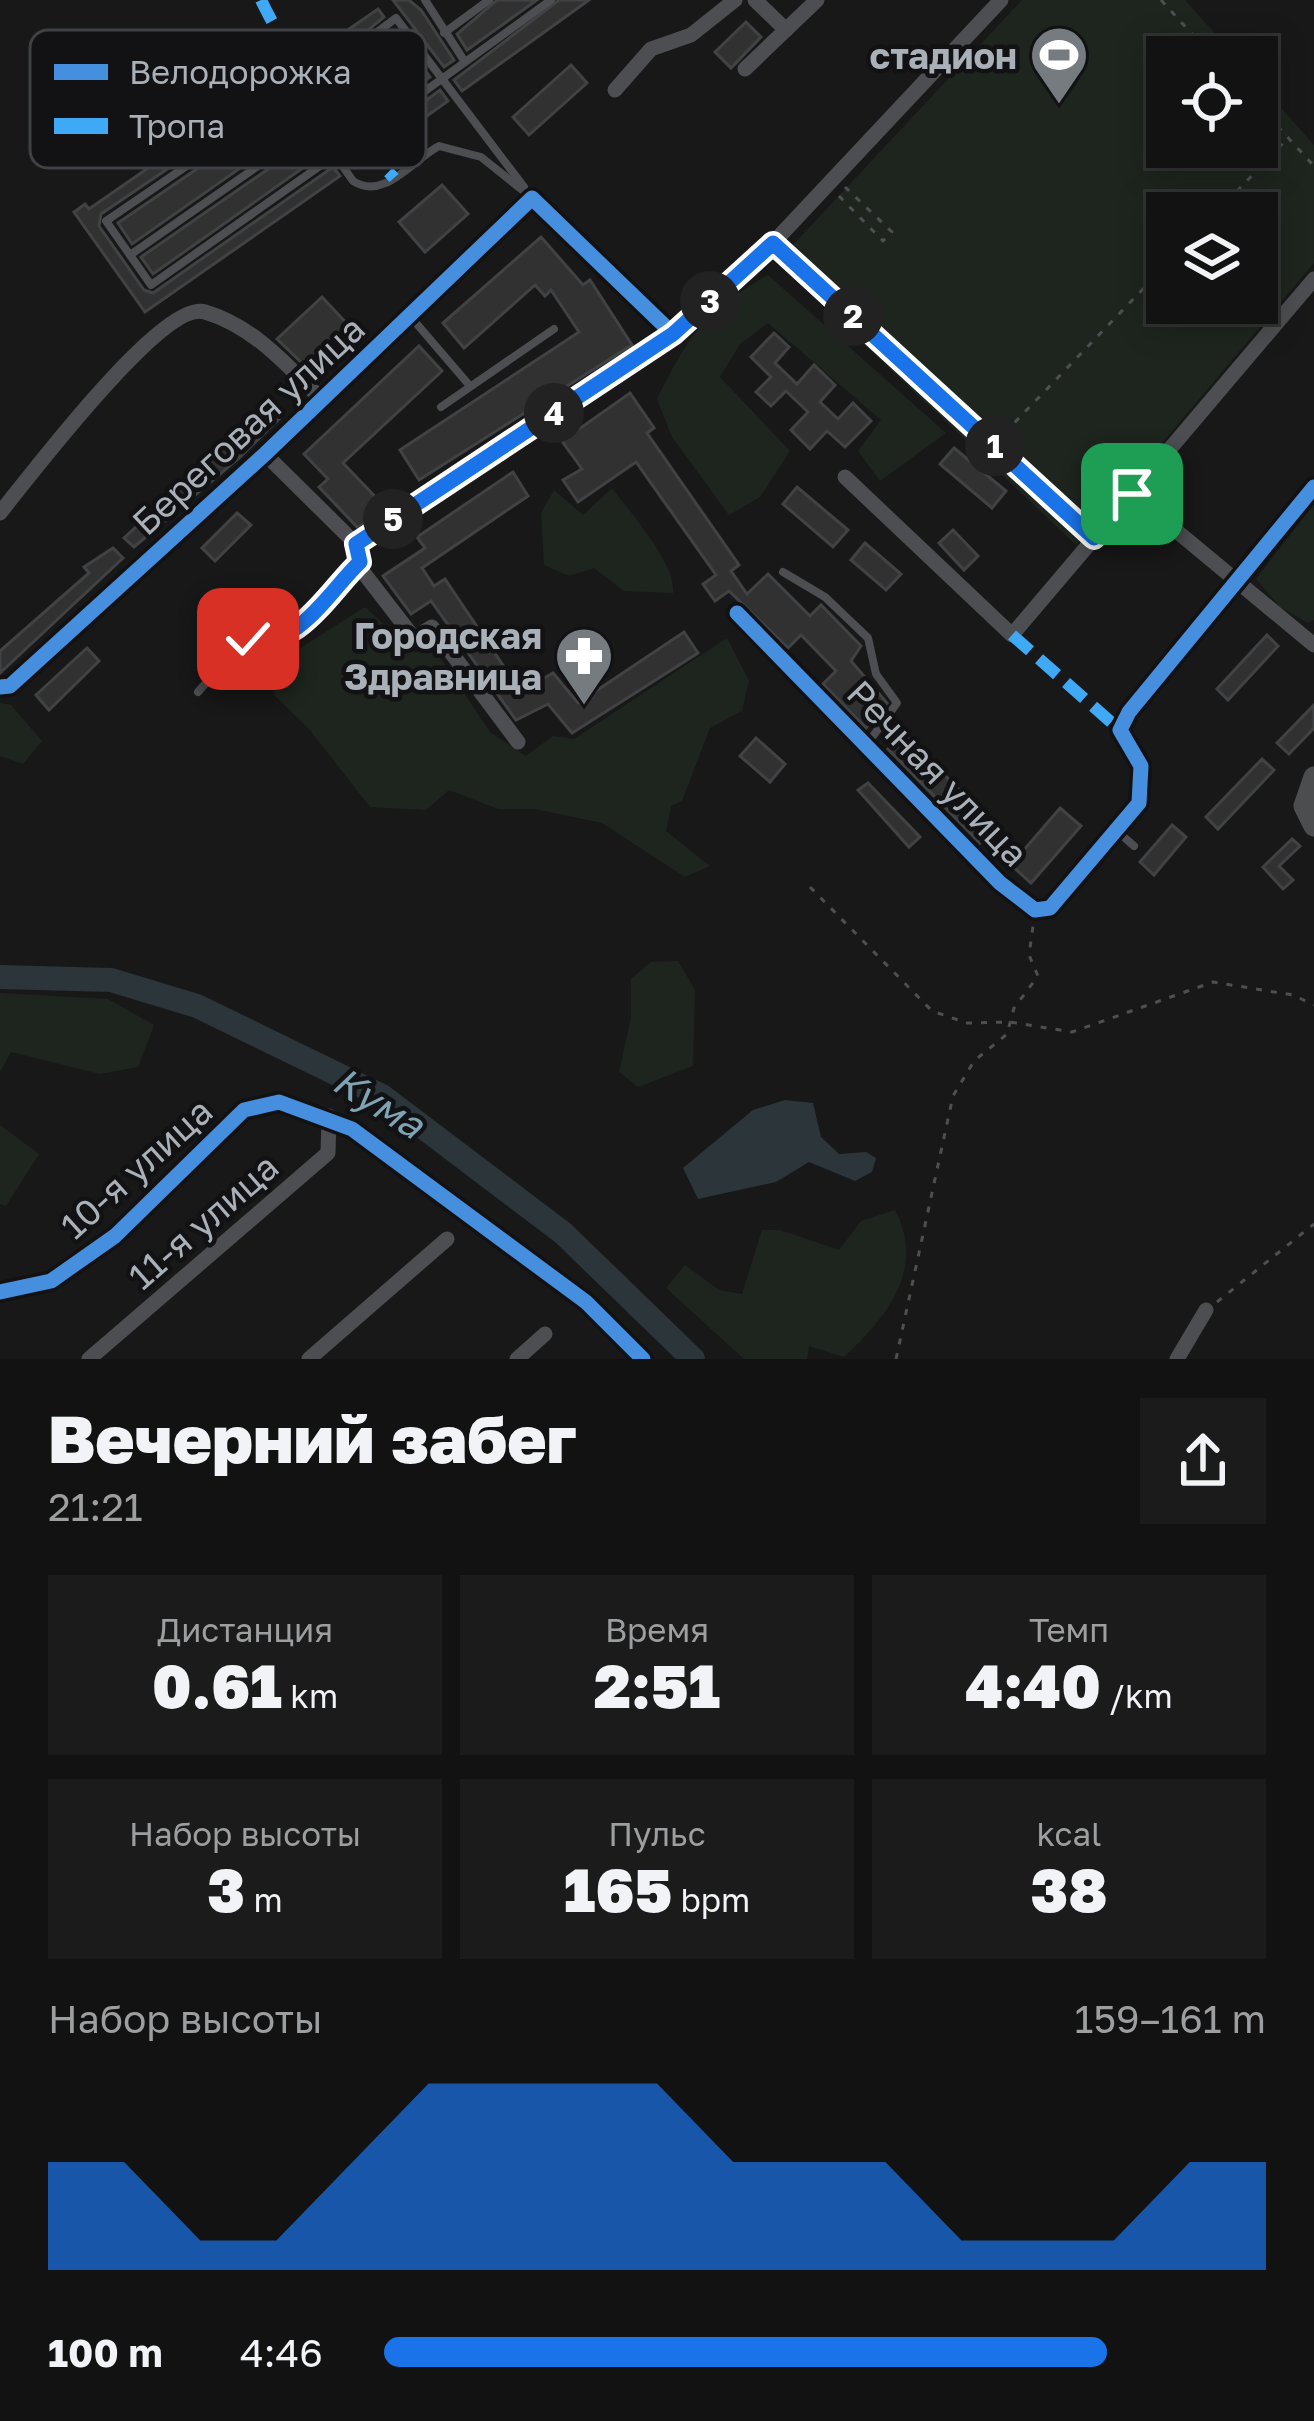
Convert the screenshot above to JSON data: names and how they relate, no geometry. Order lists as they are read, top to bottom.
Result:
{
  "streets": {
    "street": [
      "Береговая улица",
      "Речная улица",
      "10-я улица",
      "11-я улица"
    ]
  },
  "crossings": [
    ["10-я улица", "11-я улица"]
  ],
  "water": ["Кума"],
  "places": {
    "sports": ["стадион"],
    "pharmacy": ["Городская Здравница"]
  },
  "legend": ["Велодорожка", "Тропа"],
  "page": {
    "pins": [
      "3",
      "2",
      "4",
      "1",
      "5"
    ],
    "heading": ["Вечерний забег", "21:21"],
    "stats": [
      ["Дистанция", "0.61 km"],
      ["Время", "2:51"],
      ["Темп", "4:40 /km"],
      ["Набор высоты", "3 m"],
      ["Пульс", "165 bpm"],
      ["kcal", "38"]
    ],
    "chart": ["Набор высоты", "159–161 m"],
    "list": [
      {
        "name": "100 m",
        "note": "4:46"
      }
    ]
  }
}
